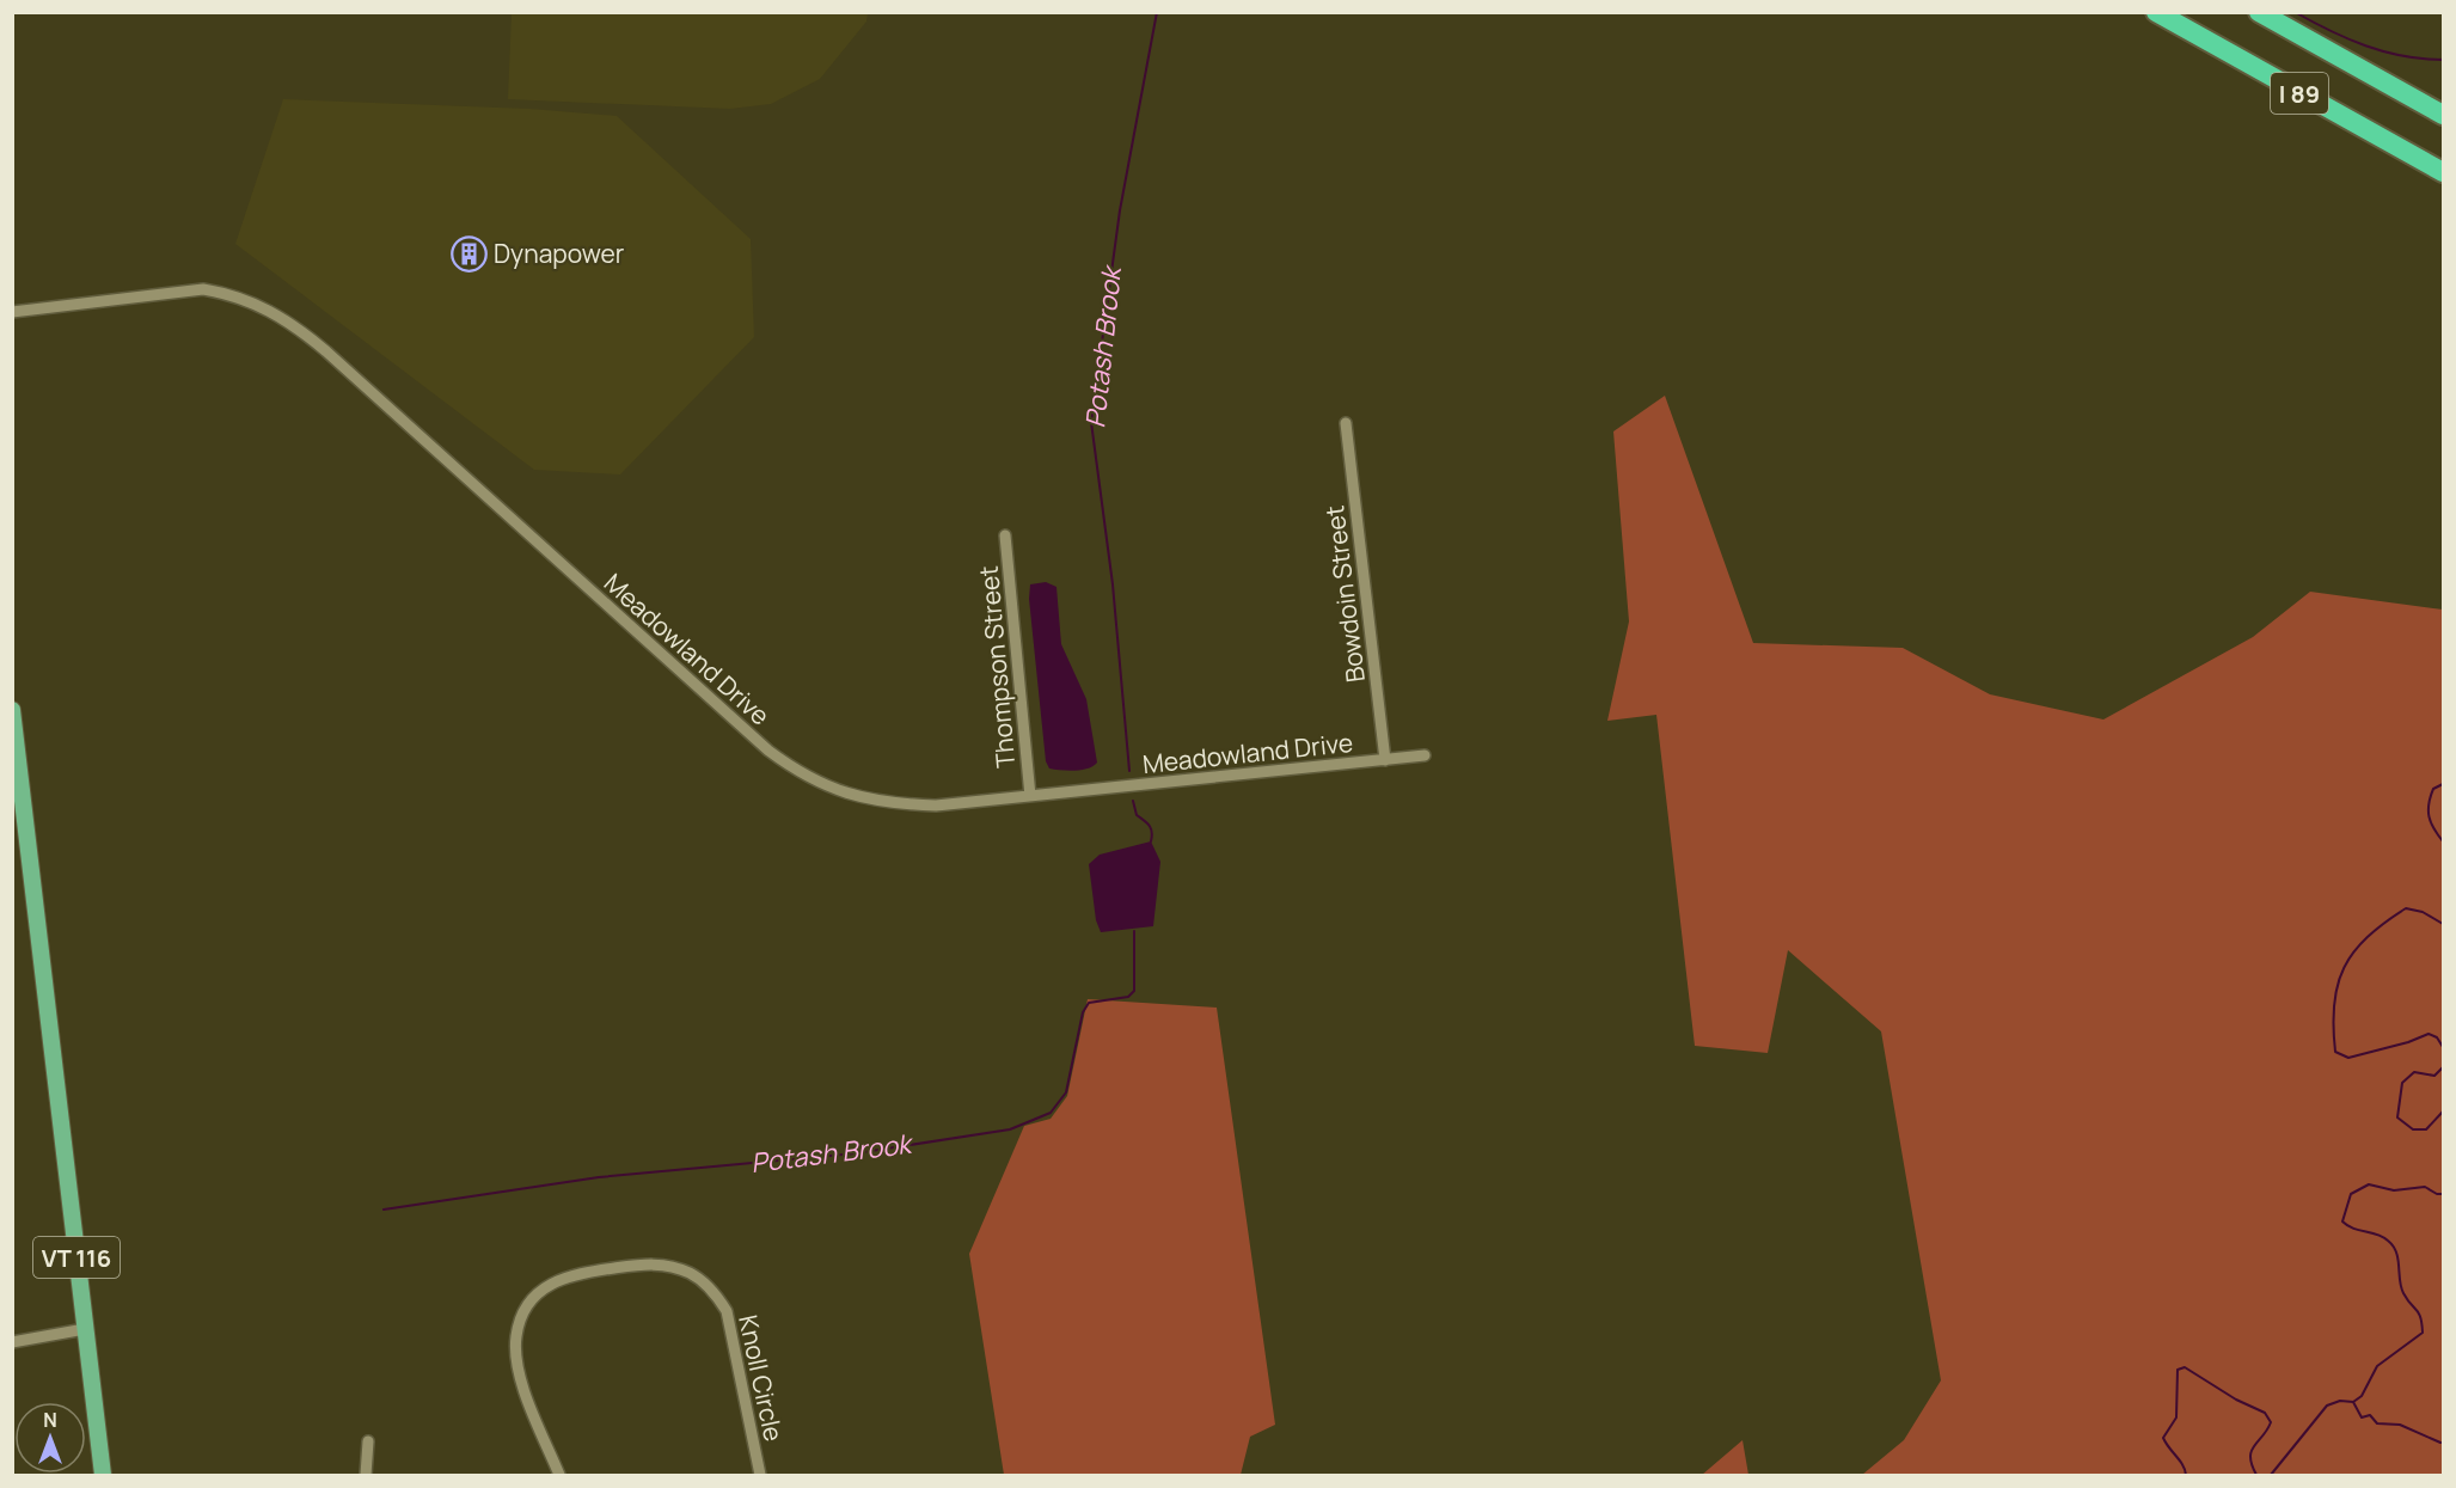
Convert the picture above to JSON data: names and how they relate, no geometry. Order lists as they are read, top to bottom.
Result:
{
  "streets": {
    "highway": ["I 89"],
    "main road": ["VT 116"],
    "street": [
      "Bowdoin Street",
      "Meadowland Drive",
      "Thompson Street",
      "Knoll Circle"
    ]
  },
  "crossings": [
    ["Bowdoin Street", "Meadowland Drive"],
    ["Meadowland Drive", "Thompson Street"]
  ],
  "water": ["Potash Brook"],
  "places": {
    "building": ["Dynapower"]
  },
  "north": "top"
}
